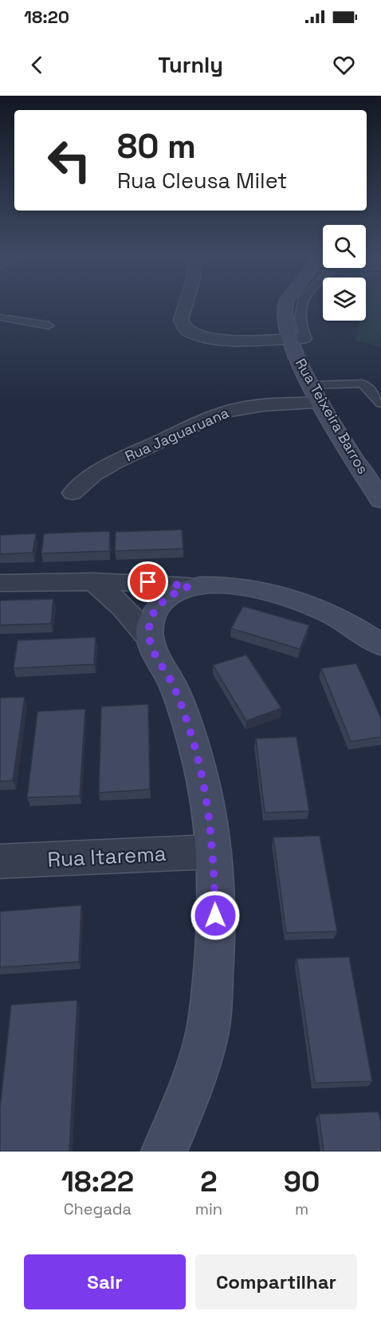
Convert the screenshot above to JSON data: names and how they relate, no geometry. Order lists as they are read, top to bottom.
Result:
{
  "streets": {
    "street": ["Rua Teixeira Barros", "Rua Jaguaruana", "Rua Itarema"]
  },
  "crossings": [
    ["Rua Teixeira Barros", "Rua Jaguaruana"]
  ],
  "page": {
    "status": "18:20",
    "header": "Turnly",
    "turn": ["80 m", "Rua Cleusa Milet"],
    "eta": [
      "18:22",
      "Chegada",
      "2",
      "min",
      "90",
      "m"
    ],
    "buttons": ["Sair", "Compartilhar"]
  }
}
